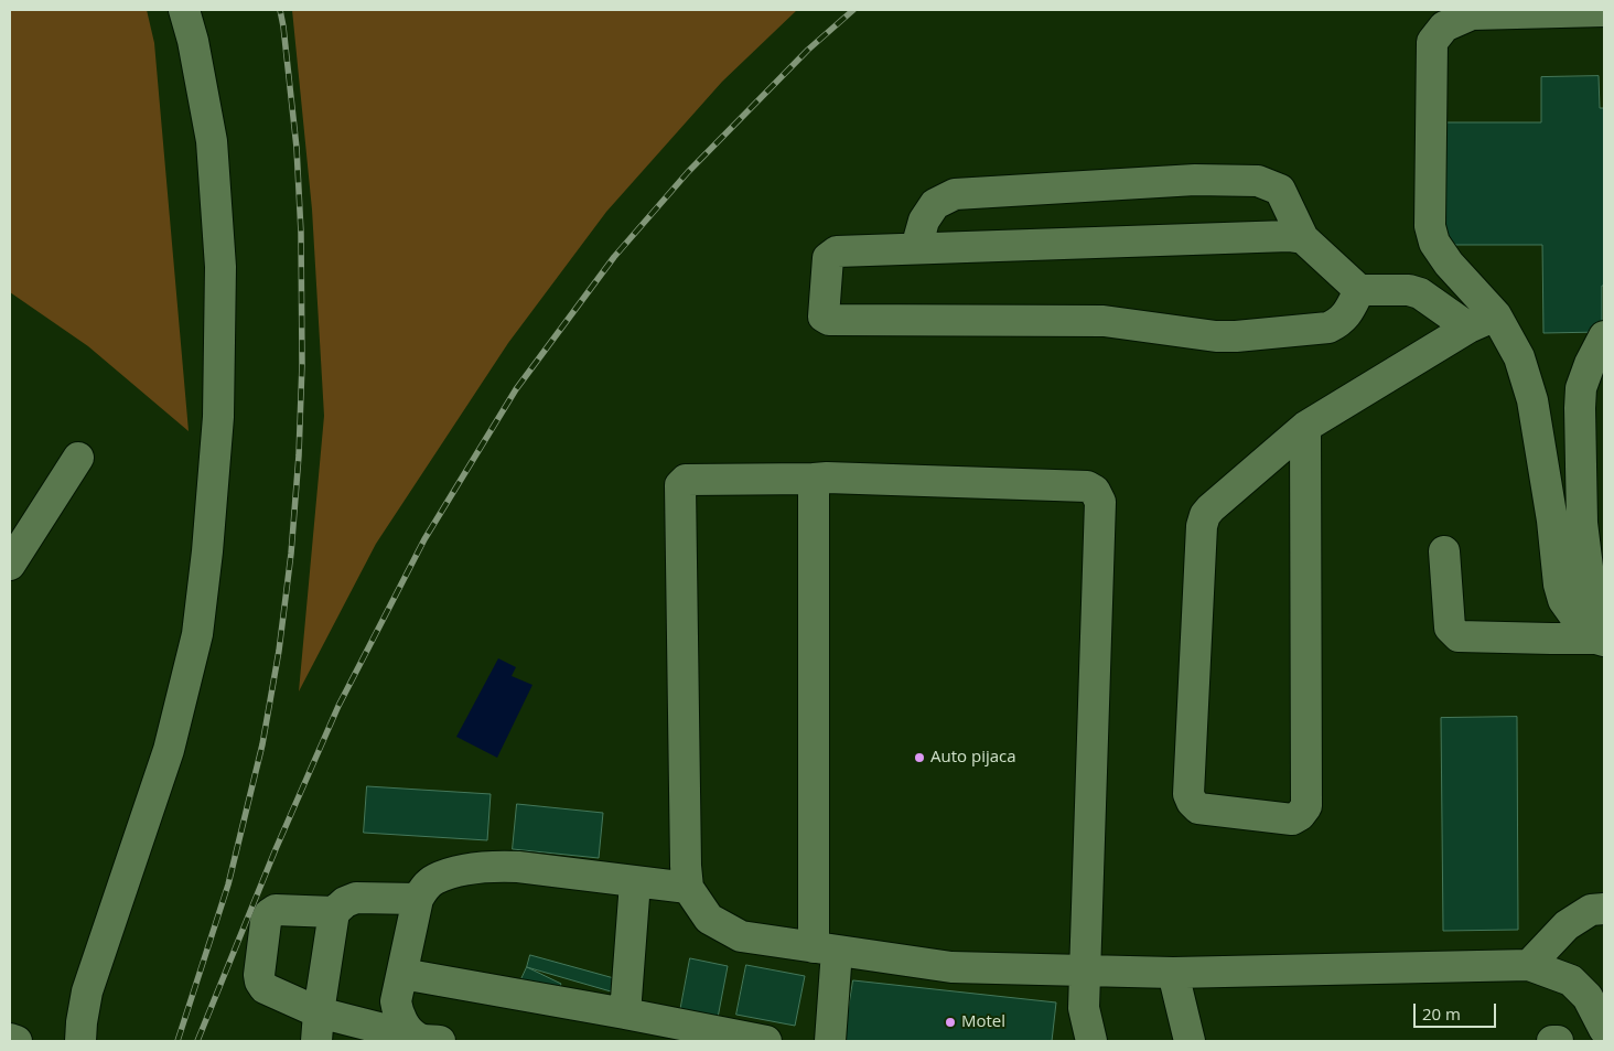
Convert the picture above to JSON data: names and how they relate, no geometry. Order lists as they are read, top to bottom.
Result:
{
  "places": ["Auto pijaca", "Motel"],
  "scale_bar": "20 m"
}
